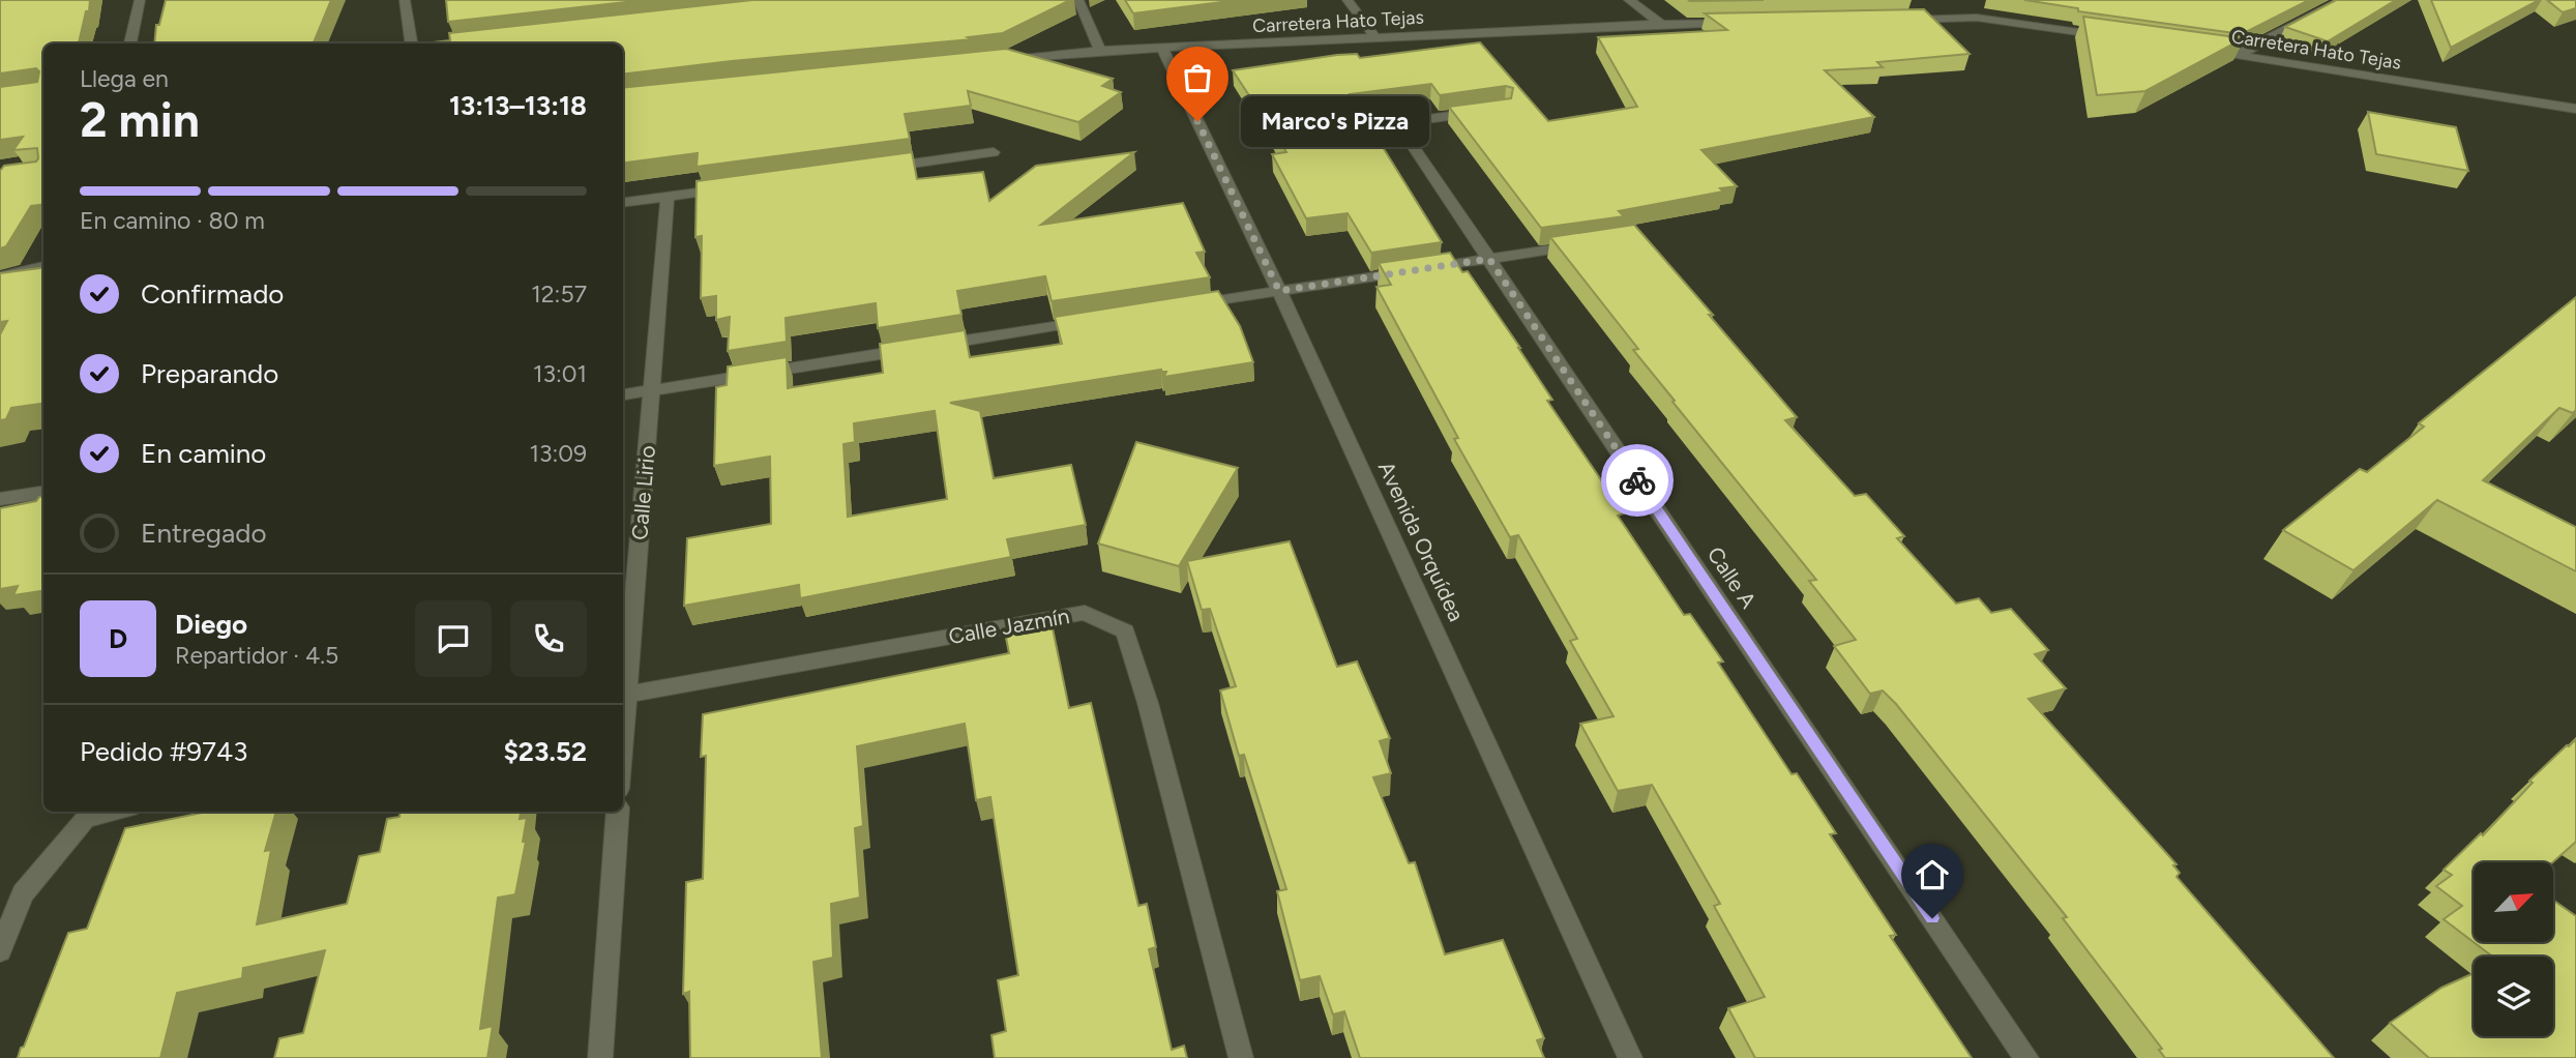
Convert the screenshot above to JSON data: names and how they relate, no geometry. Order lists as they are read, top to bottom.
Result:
{
  "streets": {
    "street": [
      "Carretera Hato Tejas",
      "Calle Lirio",
      "Avenida Orquídea",
      "Calle A",
      "Calle Jazmín"
    ]
  },
  "crossings": [
    ["Carretera Hato Tejas", "Avenida Orquídea"],
    ["Calle Lirio", "Calle Jazmín"]
  ],
  "places": ["Marco's Pizza"],
  "north": "top right",
  "page": {
    "heading": ["2 min", "Llega en", "13:13–13:18"],
    "panel": [
      "Diego",
      "Repartidor · 4.5",
      "Pedido #9743",
      "$23.52"
    ],
    "bubble": "Marco's Pizza",
    "bar": "En camino · 80 m",
    "list": [
      ["Confirmado", "12:57"],
      ["Preparando", "13:01"],
      ["En camino", "13:09"],
      "Entregado"
    ],
    "round": "D"
  }
}
